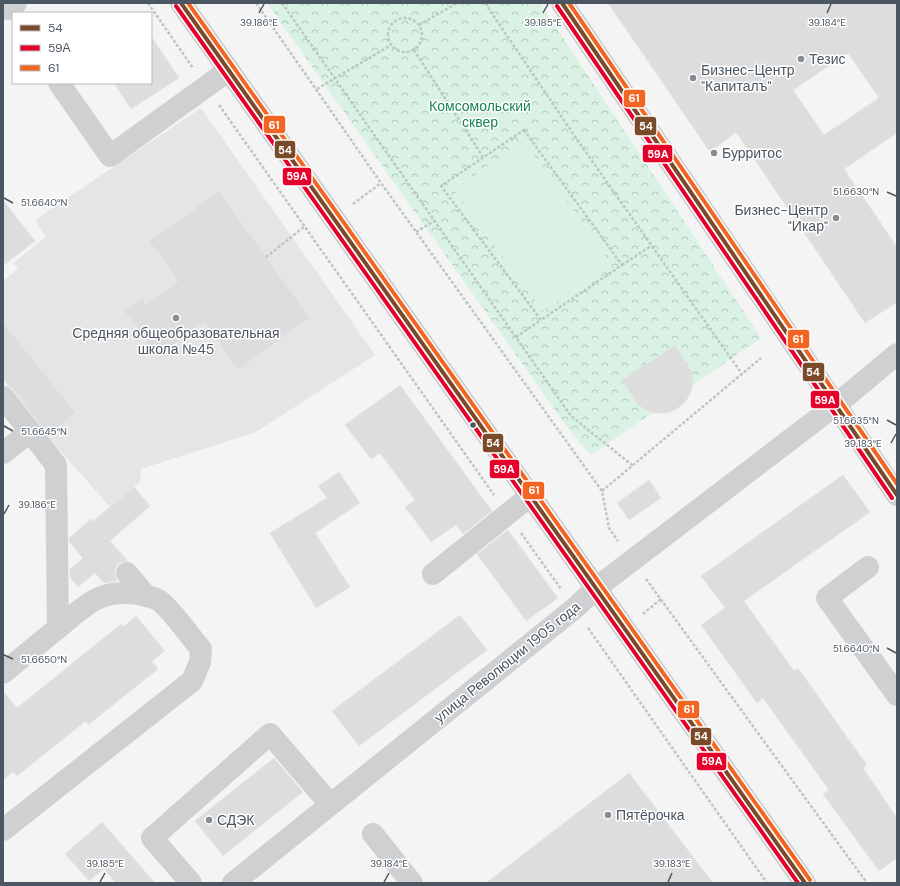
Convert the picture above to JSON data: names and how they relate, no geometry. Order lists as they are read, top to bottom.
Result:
{
  "streets": {
    "street": ["улица Революции 1905 года"]
  },
  "parks": ["Комсомольский сквер"],
  "places": [
    "Тезис",
    "Бизнес-Центр \"Капиталъ\"",
    "Бурритос",
    "Бизнес-Центр \"Икар\"",
    "Средняя общеобразовательная школа №45",
    "Пятёрочка",
    "СДЭК"
  ],
  "lines": ["transit line 54", "transit line 61", "transit line 59А"],
  "legend": ["54", "59А", "61"],
  "coordinates": [
    "39.186°E",
    "39.185°E",
    "39.184°E",
    "51.6630°N",
    "51.6640°N",
    "51.6635°N",
    "51.6645°N",
    "39.183°E",
    "51.6650°N"
  ]
}
